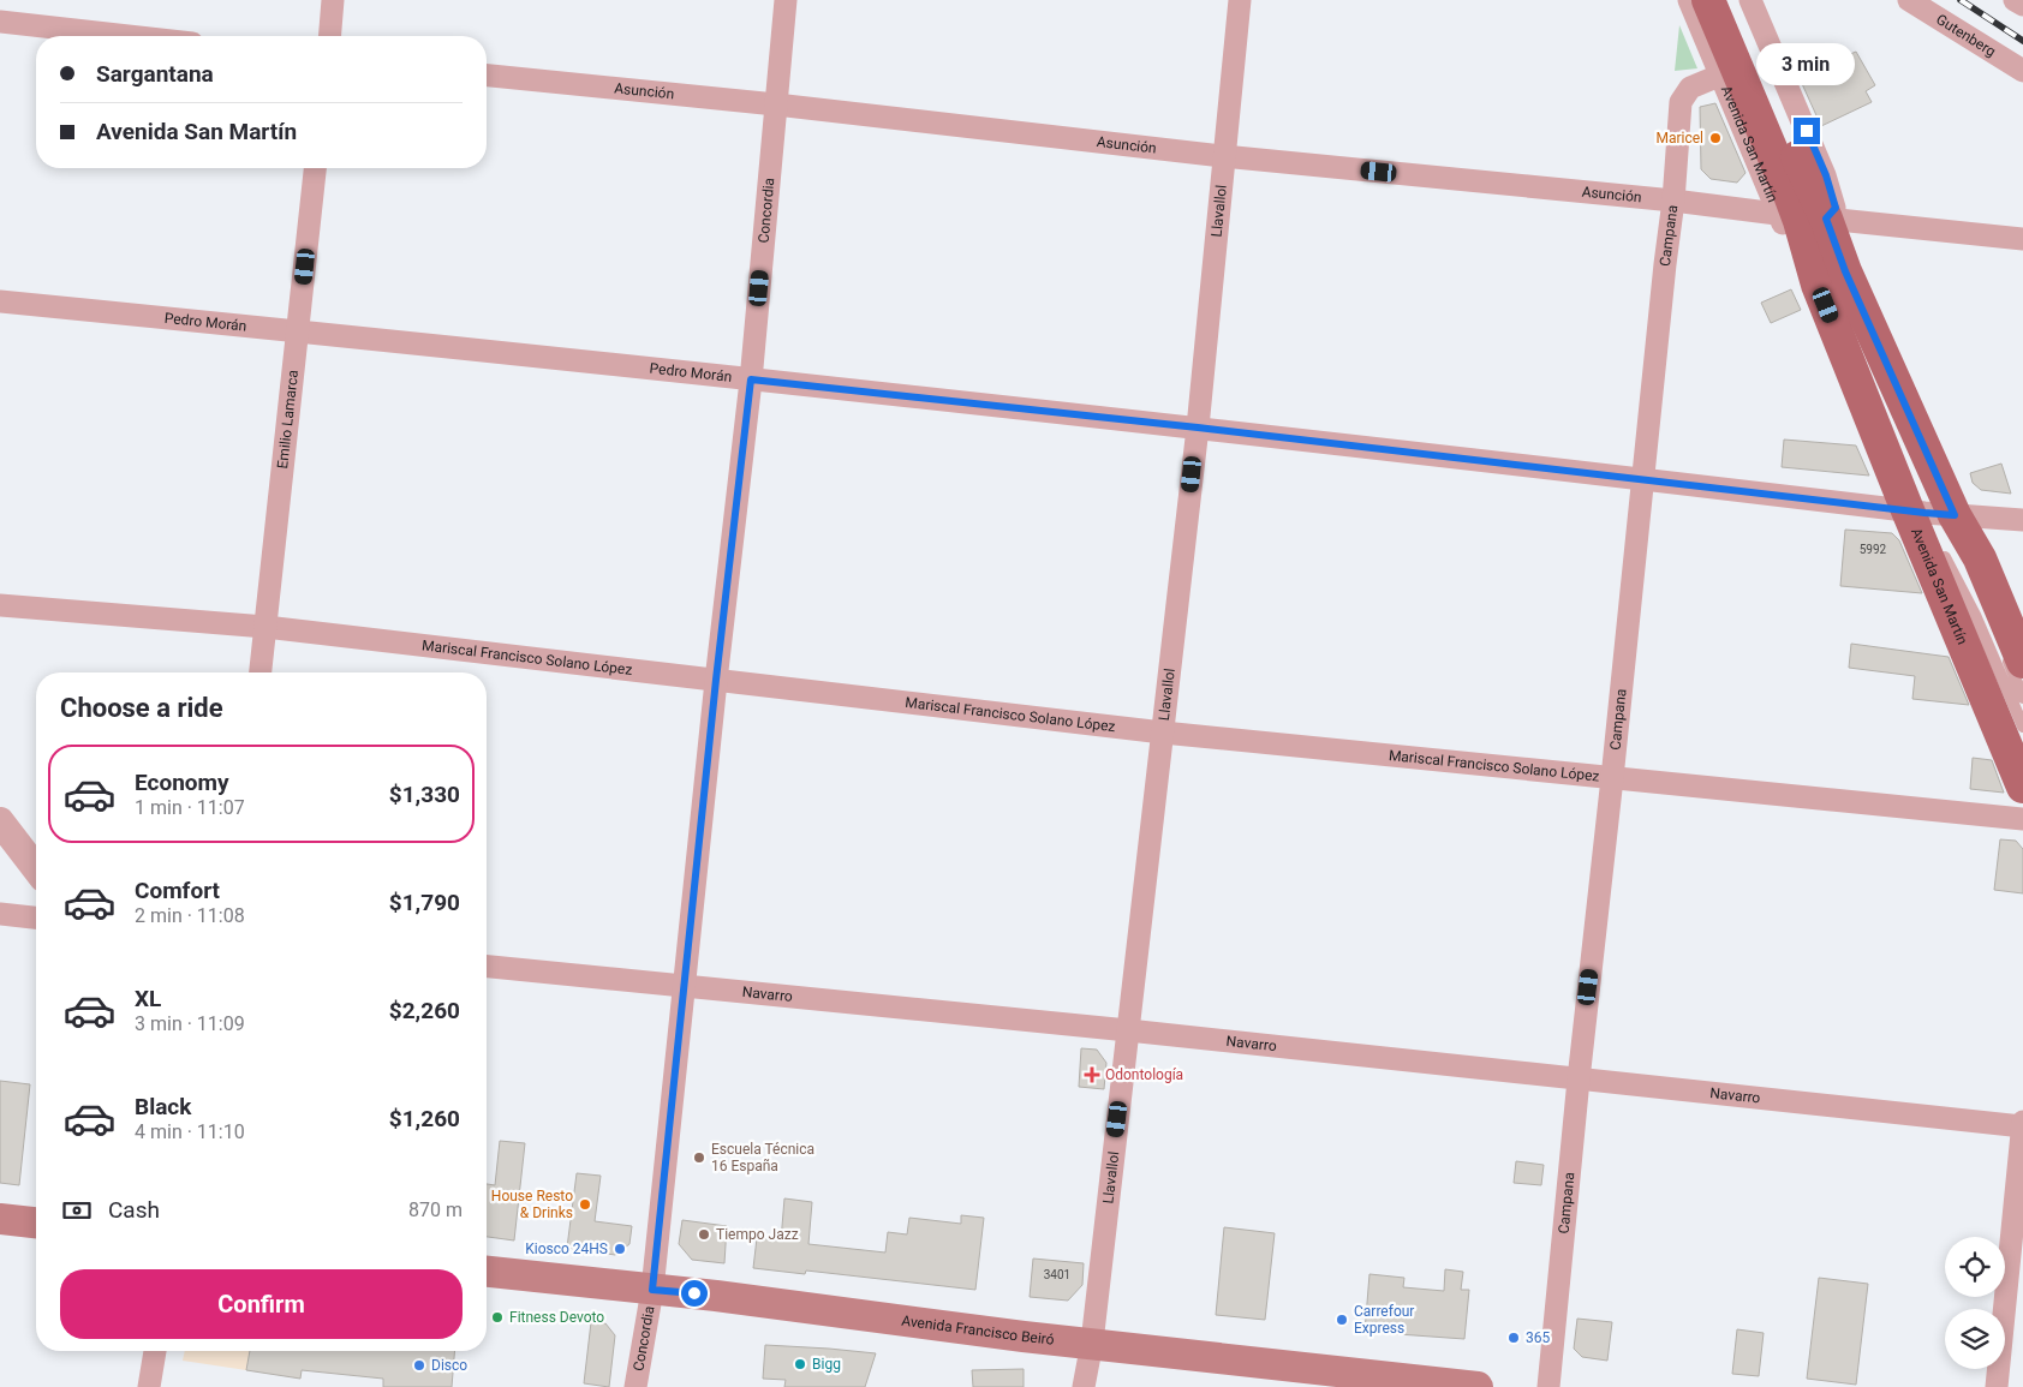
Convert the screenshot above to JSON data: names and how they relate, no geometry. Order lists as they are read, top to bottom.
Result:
{
  "streets": {
    "main road": ["Avenida San Martín", "Avenida Francisco Beiró"],
    "street": [
      "Gutenberg",
      "Asunción",
      "Concordia",
      "Llavallol",
      "Campana",
      "Pedro Morán",
      "Emilio Lamarca",
      "Mariscal Francisco Solano López",
      "Navarro"
    ]
  },
  "crossings": [
    ["Asunción", "Avenida San Martín"],
    ["Asunción", "Concordia"],
    ["Asunción", "Llavallol"],
    ["Asunción", "Campana"],
    ["Avenida San Martín", "Campana"],
    ["Avenida San Martín", "Pedro Morán"],
    ["Concordia", "Pedro Morán"],
    ["Concordia", "Mariscal Francisco Solano López"],
    ["Concordia", "Navarro"],
    ["Concordia", "Avenida Francisco Beiró"],
    ["Llavallol", "Pedro Morán"],
    ["Llavallol", "Mariscal Francisco Solano López"],
    ["Llavallol", "Navarro"],
    ["Llavallol", "Avenida Francisco Beiró"],
    ["Campana", "Pedro Morán"],
    ["Campana", "Mariscal Francisco Solano López"],
    ["Campana", "Navarro"],
    ["Pedro Morán", "Emilio Lamarca"],
    ["Emilio Lamarca", "Mariscal Francisco Solano López"]
  ],
  "places": {
    "other": [
      "Maricel",
      "Escuela Técnica 16 España",
      "House Resto & Drinks",
      "Tiempo Jazz",
      "Kiosco 24HS",
      "Fitness Devoto",
      "Carrefour Express",
      "365",
      "Bigg",
      "Disco"
    ],
    "health": ["Odontología"]
  },
  "house_numbers": ["5992", "3401"],
  "page": {
    "banner": ["Sargantana", "Avenida San Martín"],
    "bubble": "3 min",
    "heading": "Choose a ride",
    "list": [
      {
        "name": "Economy",
        "note": "1 min · 11:07",
        "value": "$1,330"
      },
      {
        "name": "Comfort",
        "note": "2 min · 11:08",
        "value": "$1,790"
      },
      {
        "name": "XL",
        "note": "3 min · 11:09",
        "value": "$2,260"
      },
      {
        "name": "Black",
        "note": "4 min · 11:10",
        "value": "$1,260"
      }
    ],
    "pay": ["Cash", "870 m"],
    "buttons": "Confirm"
  }
}
